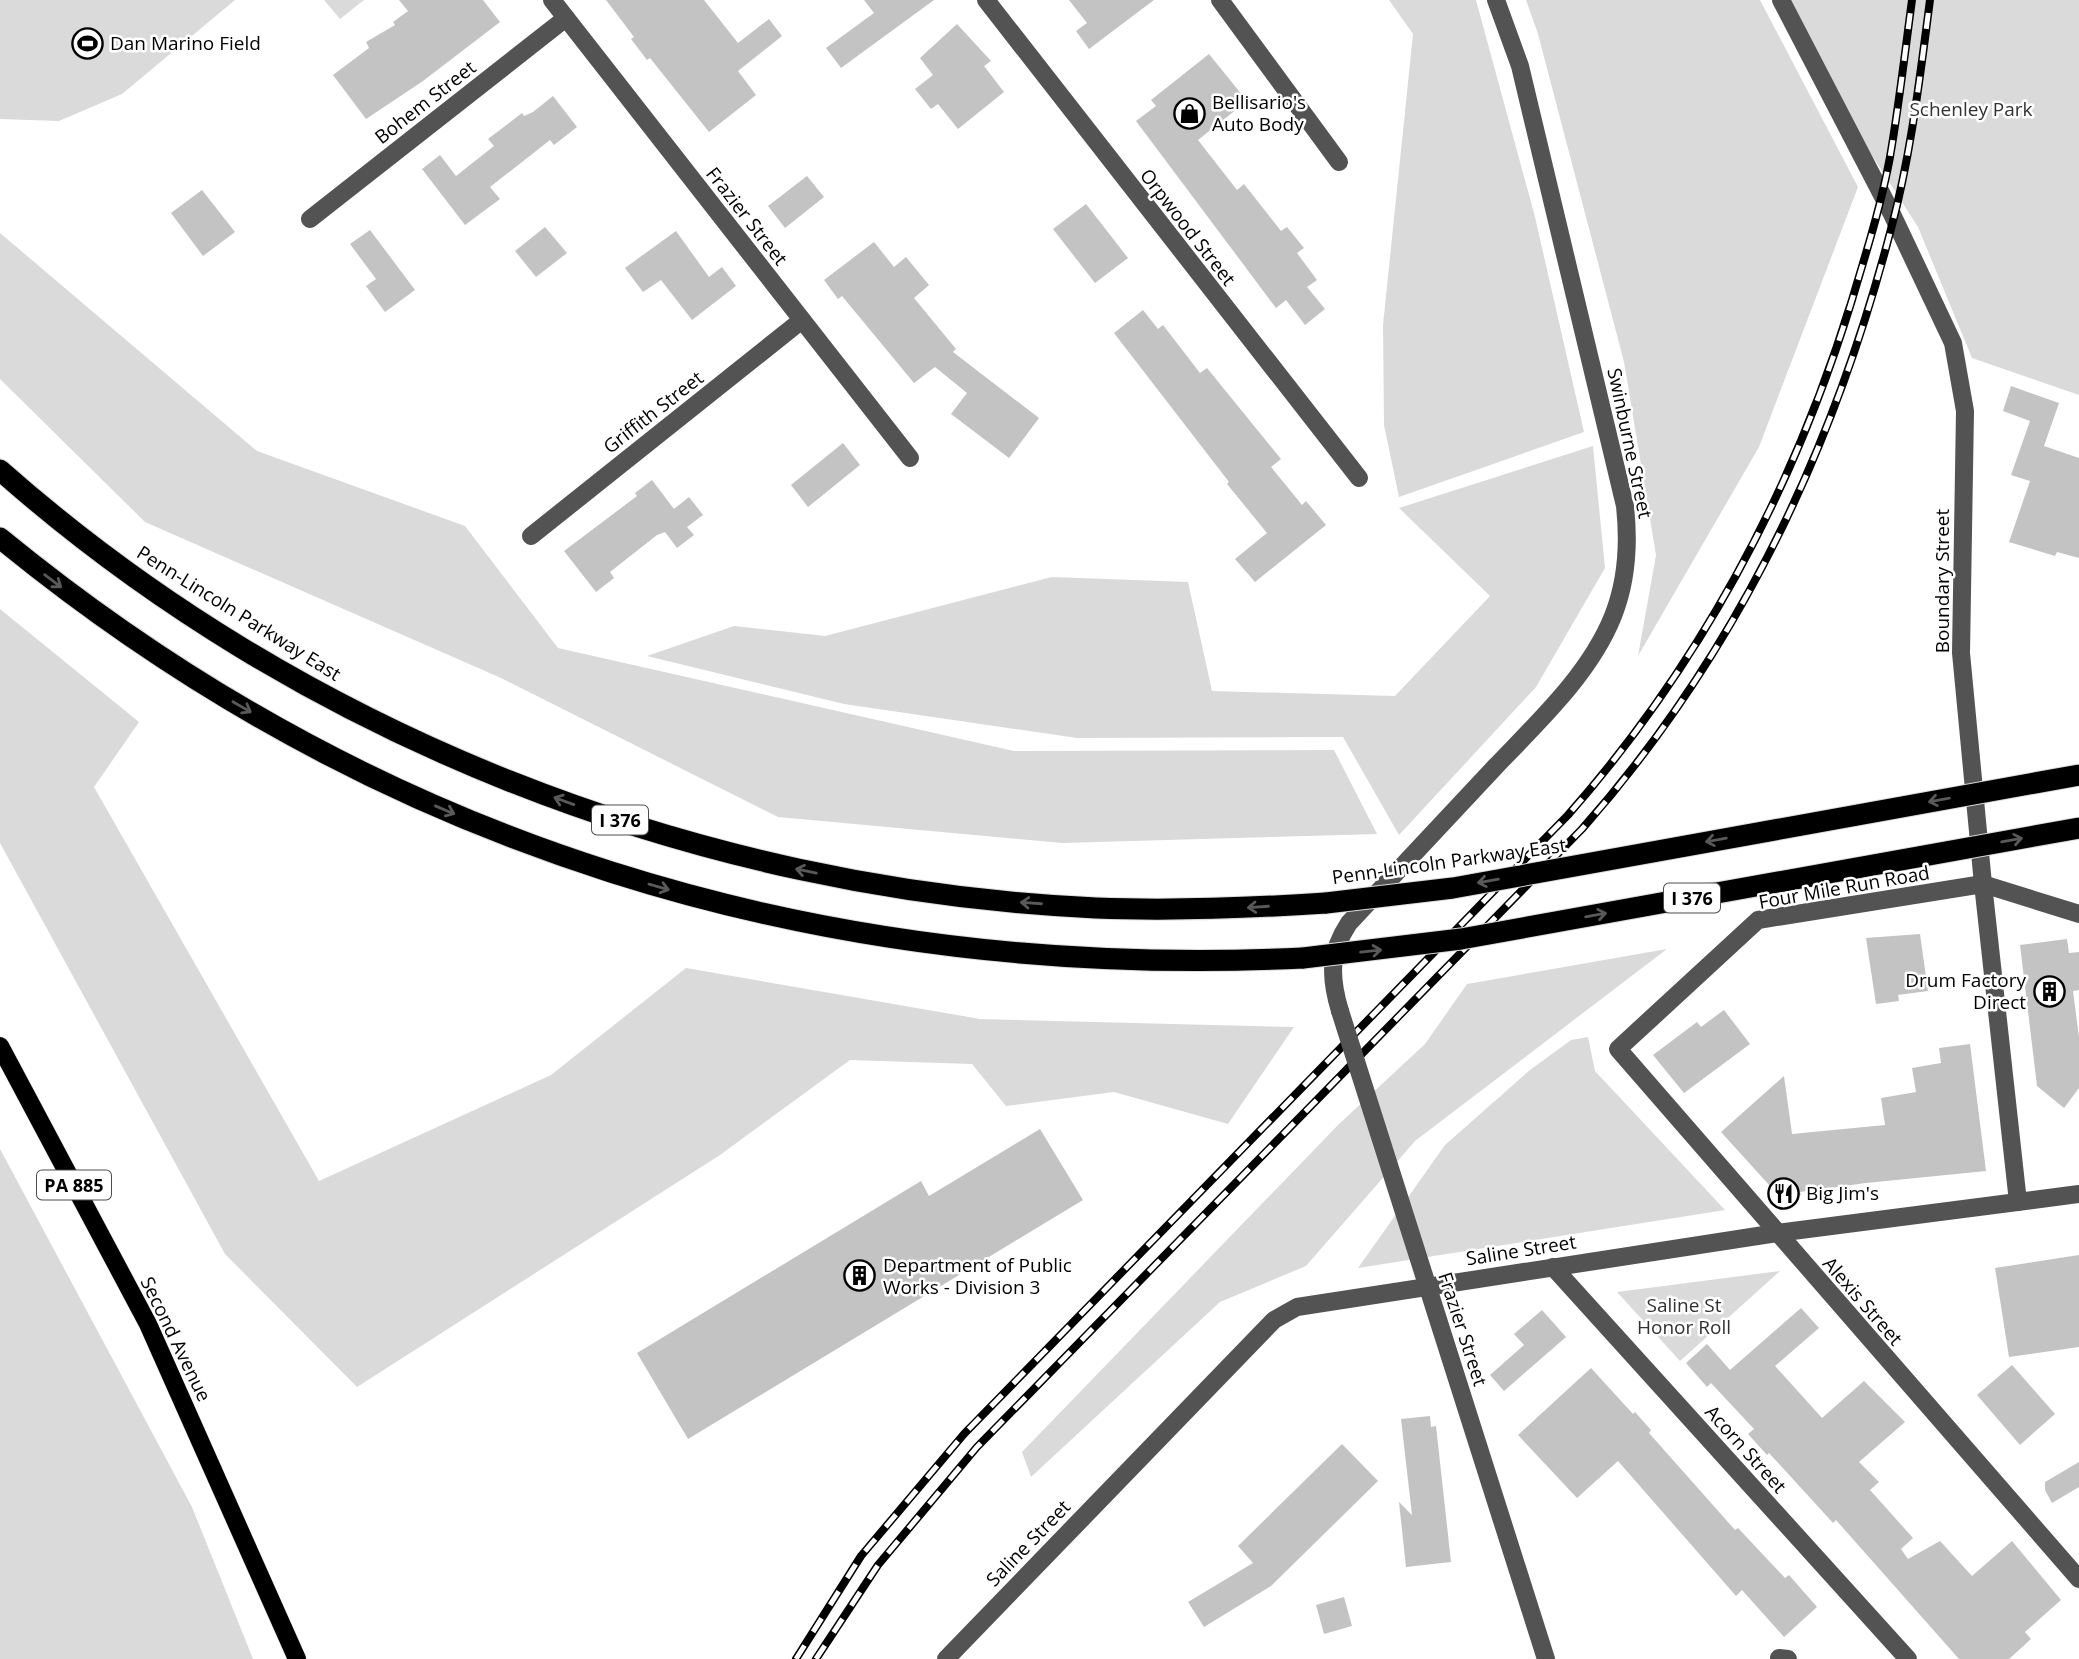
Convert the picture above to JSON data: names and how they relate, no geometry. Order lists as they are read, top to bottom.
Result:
{
  "streets": {
    "highway": ["Penn-Lincoln Parkway East", "I 376"],
    "main road": ["PA 885", "Second Avenue"],
    "street": [
      "Bohem Street",
      "Frazier Street",
      "Orpwood Street",
      "Griffith Street",
      "Swinburne Street",
      "Boundary Street",
      "Four Mile Run Road",
      "Saline Street",
      "Alexis Street",
      "Acorn Street"
    ]
  },
  "crossings": [
    ["Bohem Street", "Frazier Street"],
    ["Frazier Street", "Griffith Street"],
    ["Frazier Street", "Swinburne Street"],
    ["Boundary Street", "Four Mile Run Road"],
    ["Boundary Street", "Saline Street"],
    ["Four Mile Run Road", "Alexis Street"],
    ["Saline Street", "Alexis Street"],
    ["Saline Street", "Acorn Street"]
  ],
  "parks": ["Schenley Park", "Saline St Honor Roll"],
  "places": {
    "sports": ["Dan Marino Field"],
    "shop": ["Bellisario's Auto Body"],
    "building": ["Drum Factory Direct", "Department of Public Works - Division 3"],
    "restaurant": ["Big Jim's"]
  }
}
